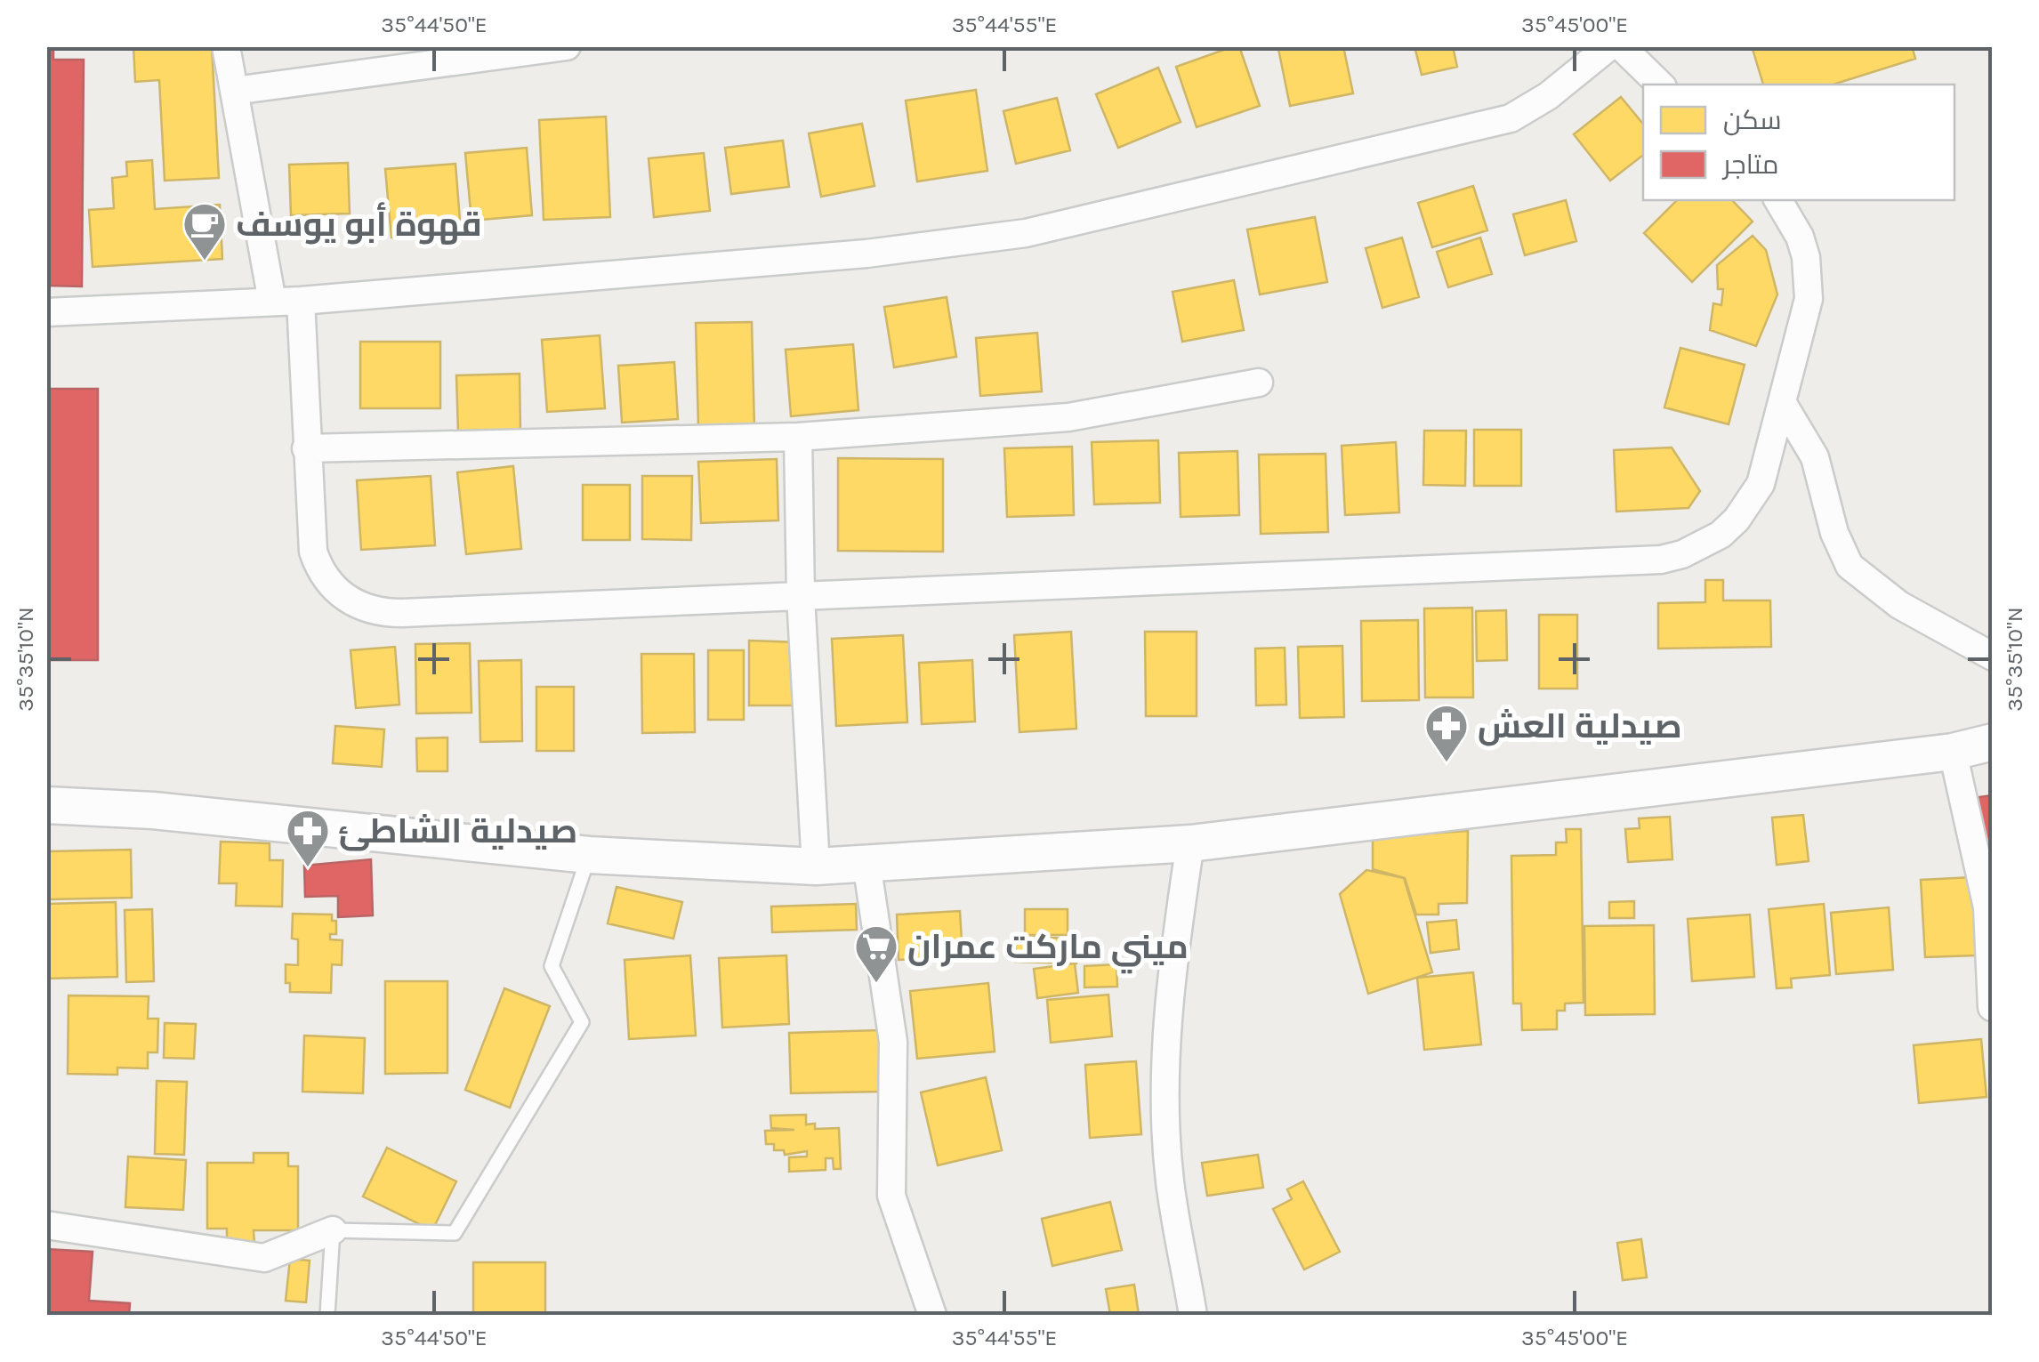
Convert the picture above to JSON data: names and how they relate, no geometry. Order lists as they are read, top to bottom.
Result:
{
  "places": {
    "cafe": ["قهوة أبو يوسف"],
    "pharmacy": ["صيدلية العش", "صيدلية الشاطئ"],
    "supermarket": ["ميني ماركت عمران"]
  },
  "legend": ["سكن", "متاجر"],
  "coordinates": [
    "35°44'50\"E",
    "35°44'55\"E",
    "35°45'00\"E",
    "35°35'10\"N"
  ]
}
